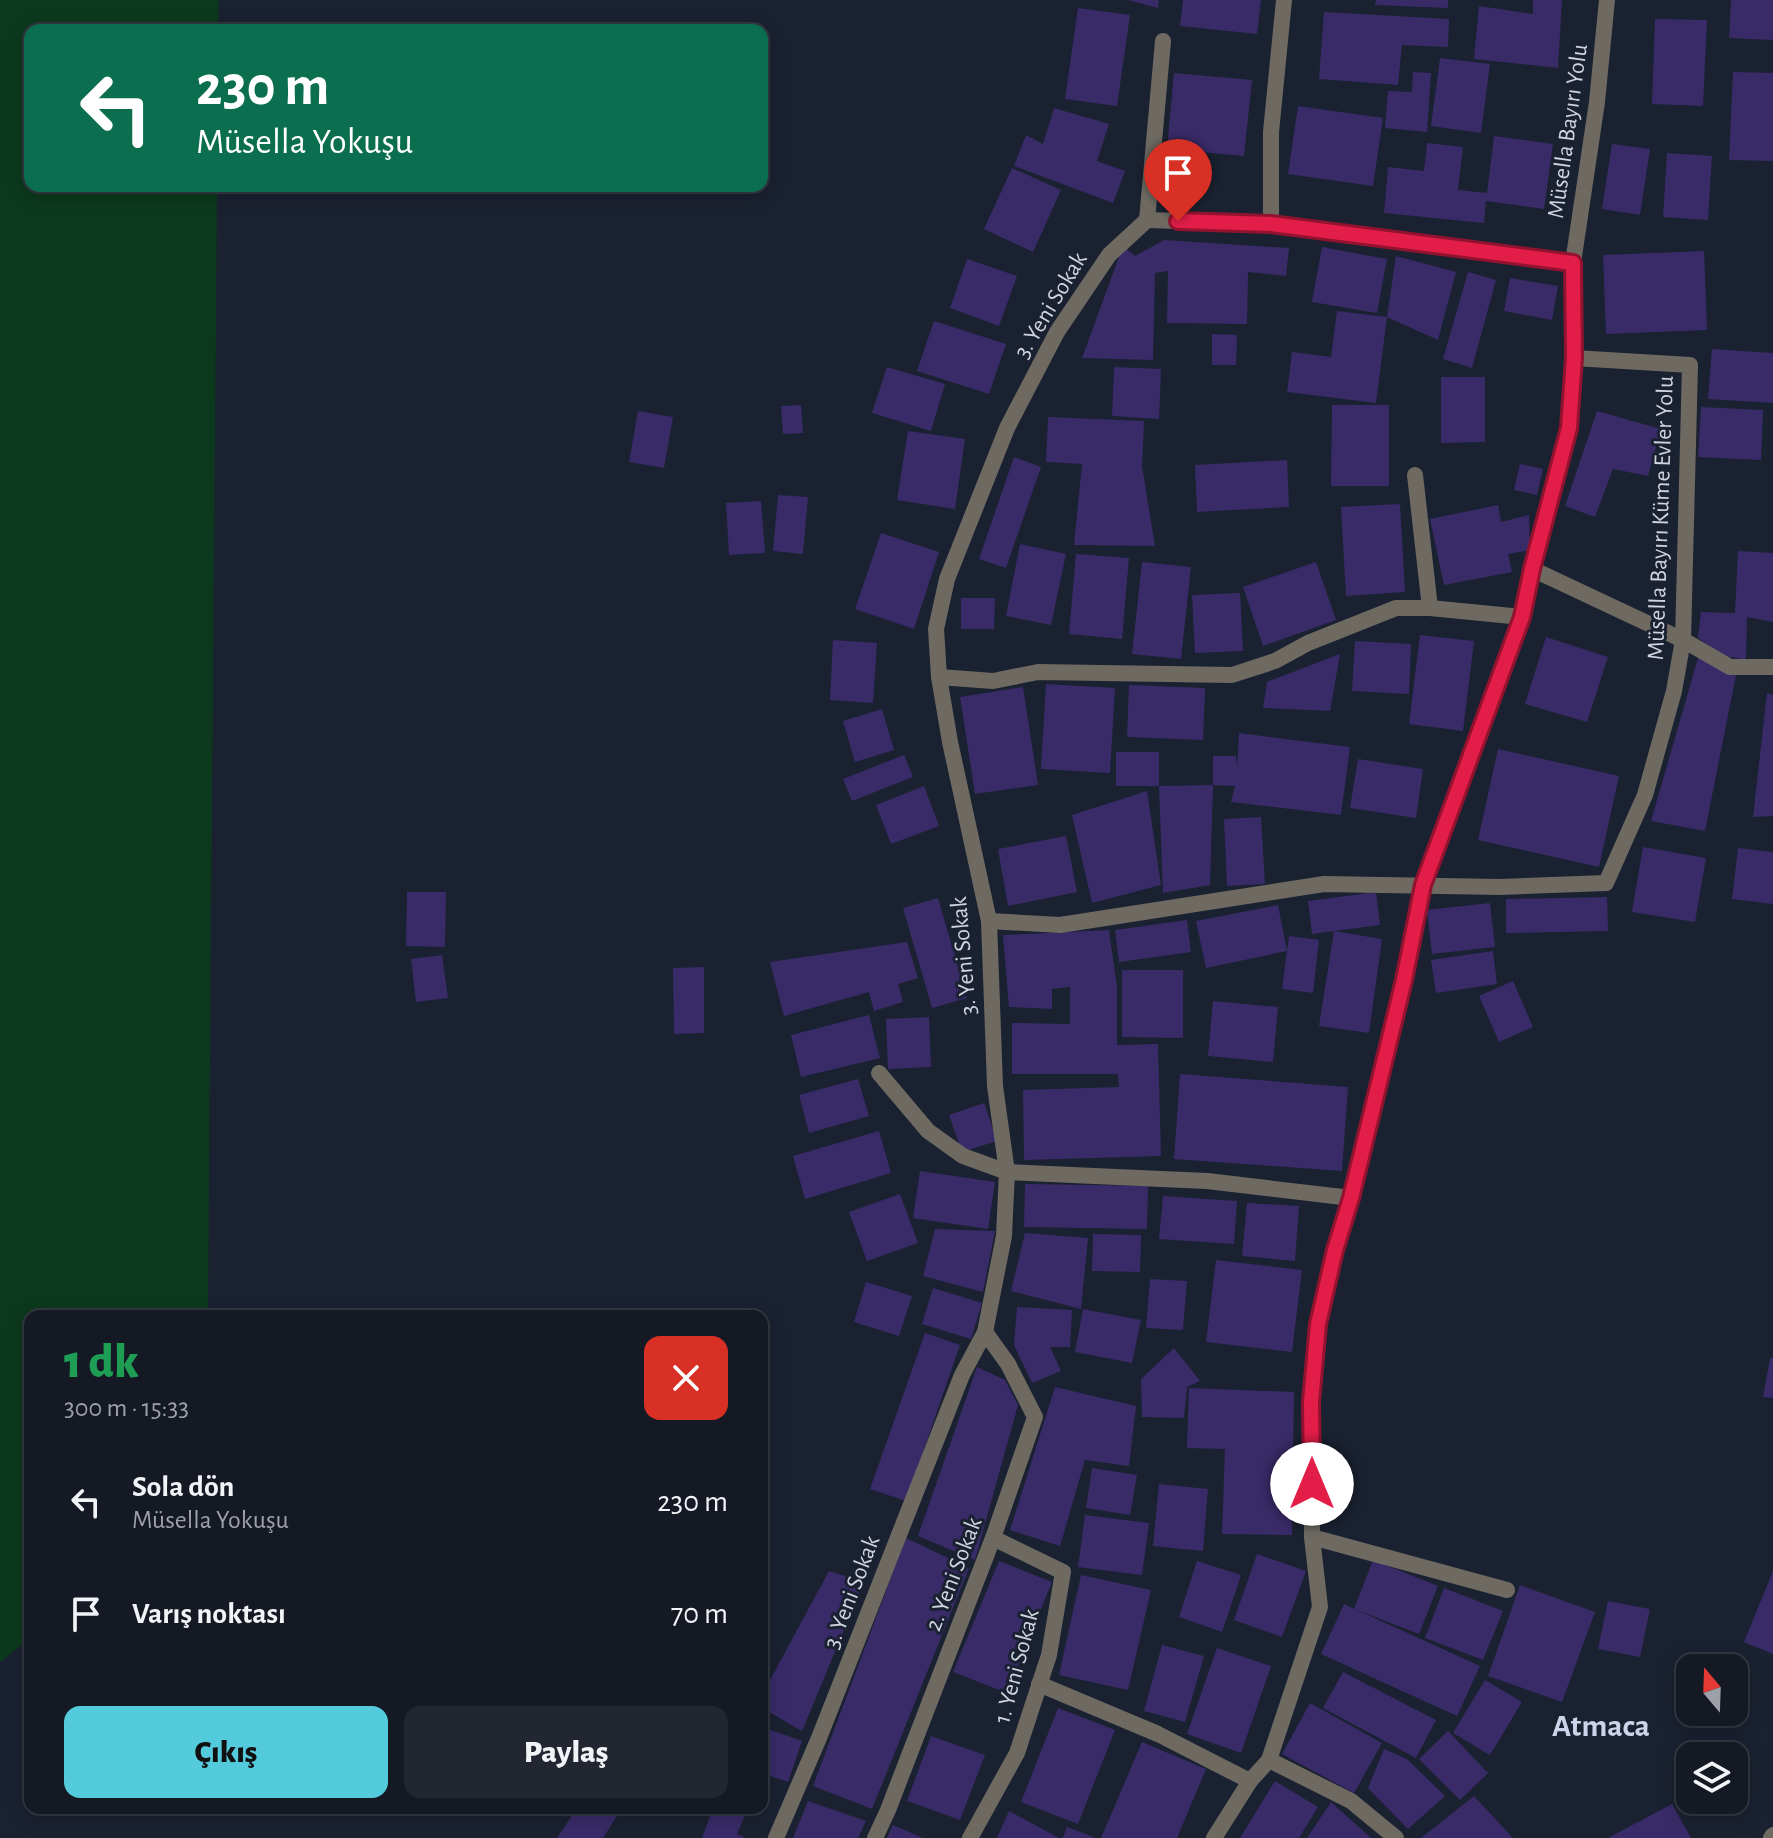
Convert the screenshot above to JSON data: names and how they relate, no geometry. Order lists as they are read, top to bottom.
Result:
{
  "streets": {
    "street": [
      "Müsella Bayırı Yolu",
      "3. Yeni Sokak",
      "Müsella Bayırı Küme Evler Yolu",
      "2. Yeni Sokak",
      "1. Yeni Sokak"
    ]
  },
  "crossings": [
    ["Müsella Bayırı Yolu", "Müsella Bayırı Küme Evler Yolu"],
    ["3. Yeni Sokak", "2. Yeni Sokak"],
    ["2. Yeni Sokak", "1. Yeni Sokak"]
  ],
  "districts": ["Atmaca"],
  "north": "top",
  "page": {
    "turn": ["230 m", "Müsella Yokuşu"],
    "heading": ["1 dk", "300 m · 15:33"],
    "list": [
      {
        "name": "Sola dön",
        "note": "Müsella Yokuşu",
        "value": "230 m"
      },
      {
        "name": "Varış noktası",
        "value": "70 m"
      }
    ],
    "buttons": ["Çıkış", "Paylaş"]
  }
}
